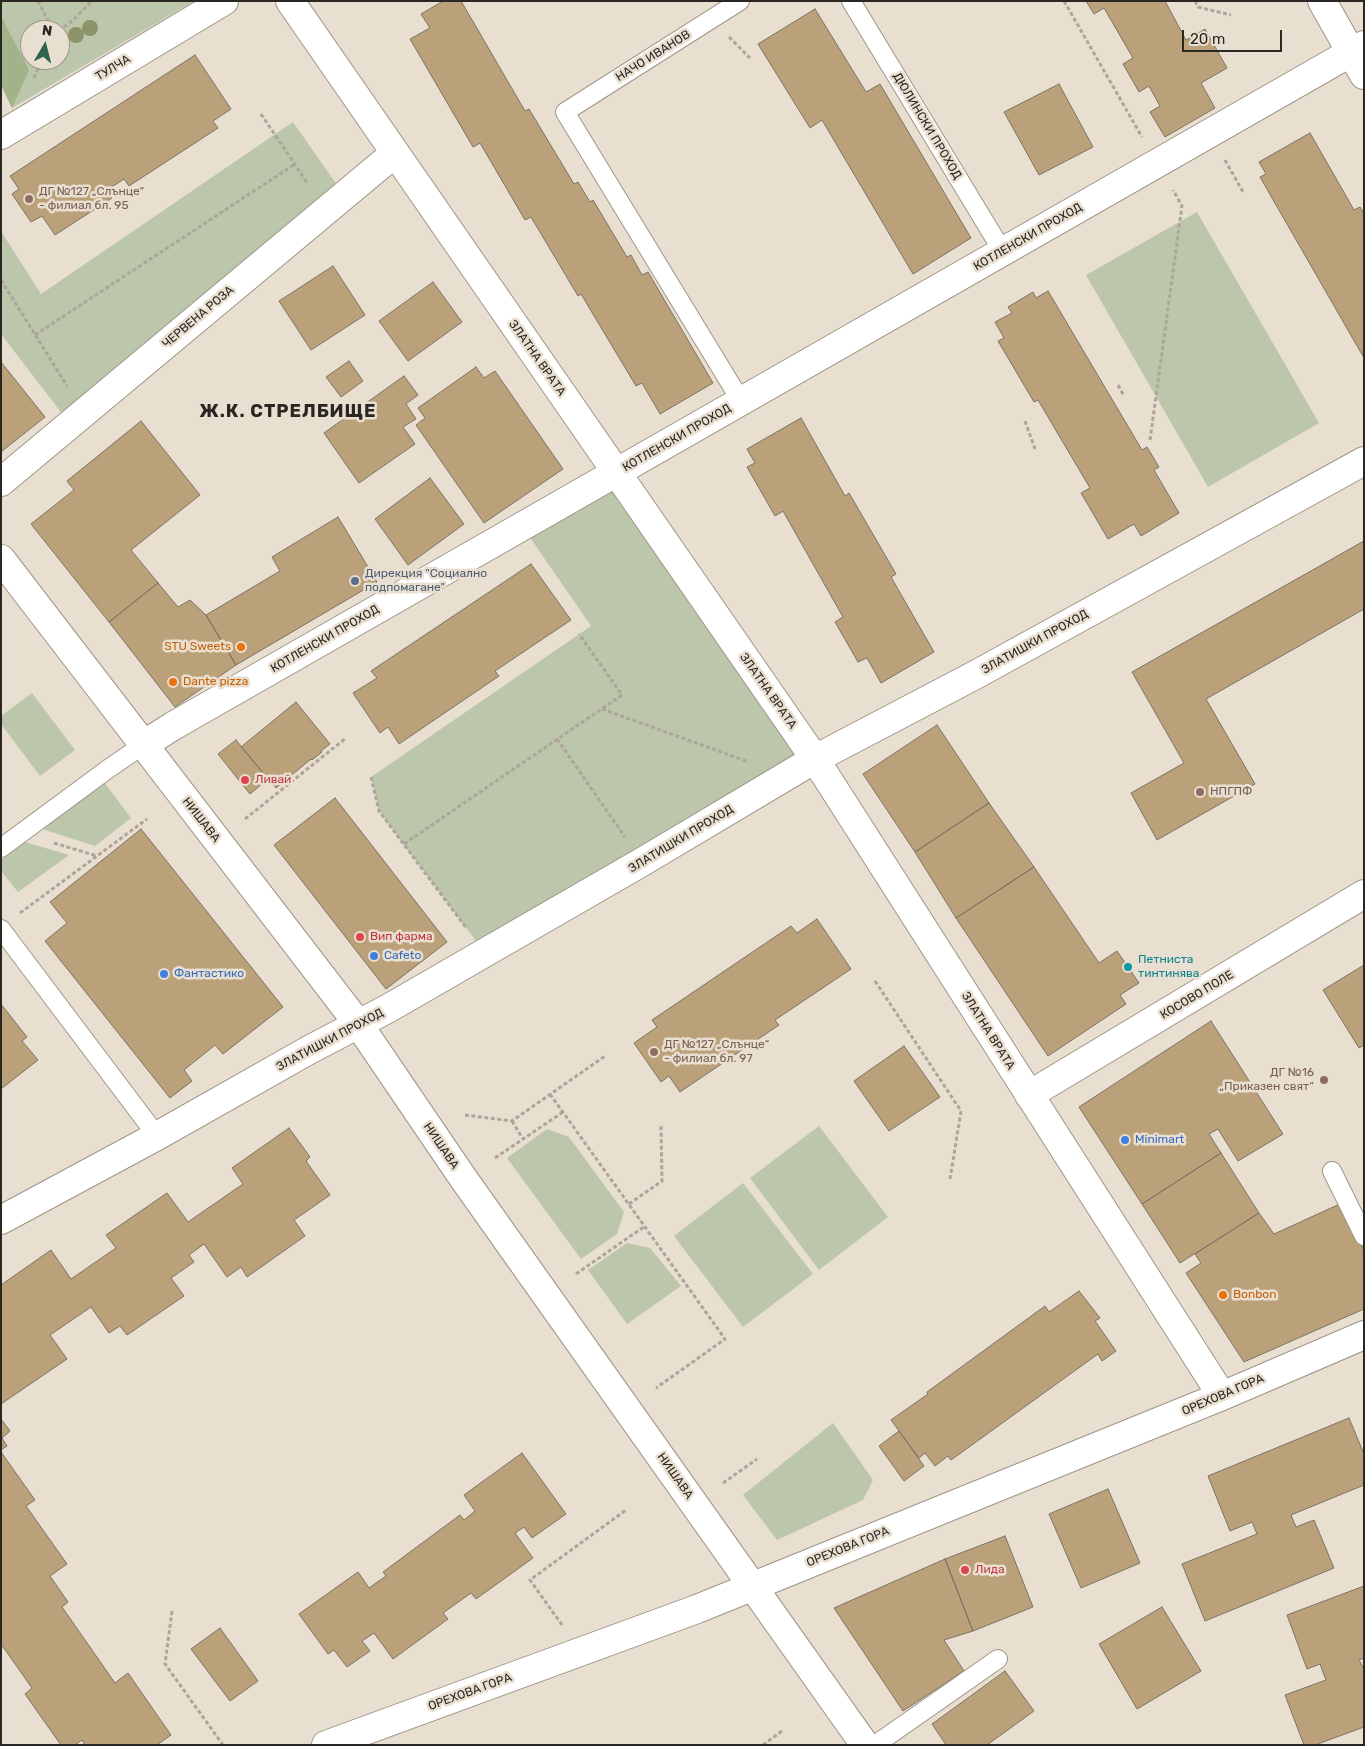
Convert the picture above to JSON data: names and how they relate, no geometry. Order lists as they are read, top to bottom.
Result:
{
  "streets": {
    "street": [
      "ТУЛЧА",
      "КОТЛЕНСКИ ПРОХОД",
      "ЧЕРВЕНА РОЗА",
      "ЗЛАТНА ВРАТА",
      "ЗЛАТИШКИ ПРОХОД",
      "НИШАВА",
      "КОСОВО ПОЛЕ",
      "ОРЕХОВА ГОРА"
    ],
    "lane": ["НАЧО ИВАНОВ", "ДЮЛИНСКИ ПРОХОД"]
  },
  "crossings": [
    ["НАЧО ИВАНОВ", "КОТЛЕНСКИ ПРОХОД"],
    ["ДЮЛИНСКИ ПРОХОД", "КОТЛЕНСКИ ПРОХОД"],
    ["КОТЛЕНСКИ ПРОХОД", "ЗЛАТНА ВРАТА"],
    ["КОТЛЕНСКИ ПРОХОД", "НИШАВА"],
    ["ЧЕРВЕНА РОЗА", "ЗЛАТНА ВРАТА"],
    ["ЗЛАТНА ВРАТА", "ЗЛАТИШКИ ПРОХОД"],
    ["ЗЛАТНА ВРАТА", "КОСОВО ПОЛЕ"],
    ["ЗЛАТНА ВРАТА", "ОРЕХОВА ГОРА"],
    ["ЗЛАТИШКИ ПРОХОД", "НИШАВА"],
    ["НИШАВА", "ОРЕХОВА ГОРА"]
  ],
  "districts": ["Ж.К. СТРЕЛБИЩЕ"],
  "places": [
    "ДГ №127 „Слънце“ - филиал бл. 95",
    "Дирекция \"Социално подпомагане\"",
    "STU Sweets",
    "Dante pizza",
    "Ливай",
    "НПГПФ",
    "Вип фарма",
    "Cafeto",
    "Петниста тинтинява",
    "Фантастико",
    "ДГ №127 „Слънце“ - филиал бл. 97",
    "ДГ №16 „Приказен свят“",
    "Minimart",
    "Bonbon",
    "Лида"
  ],
  "scale_bar": "20 m",
  "north": "top"
}
